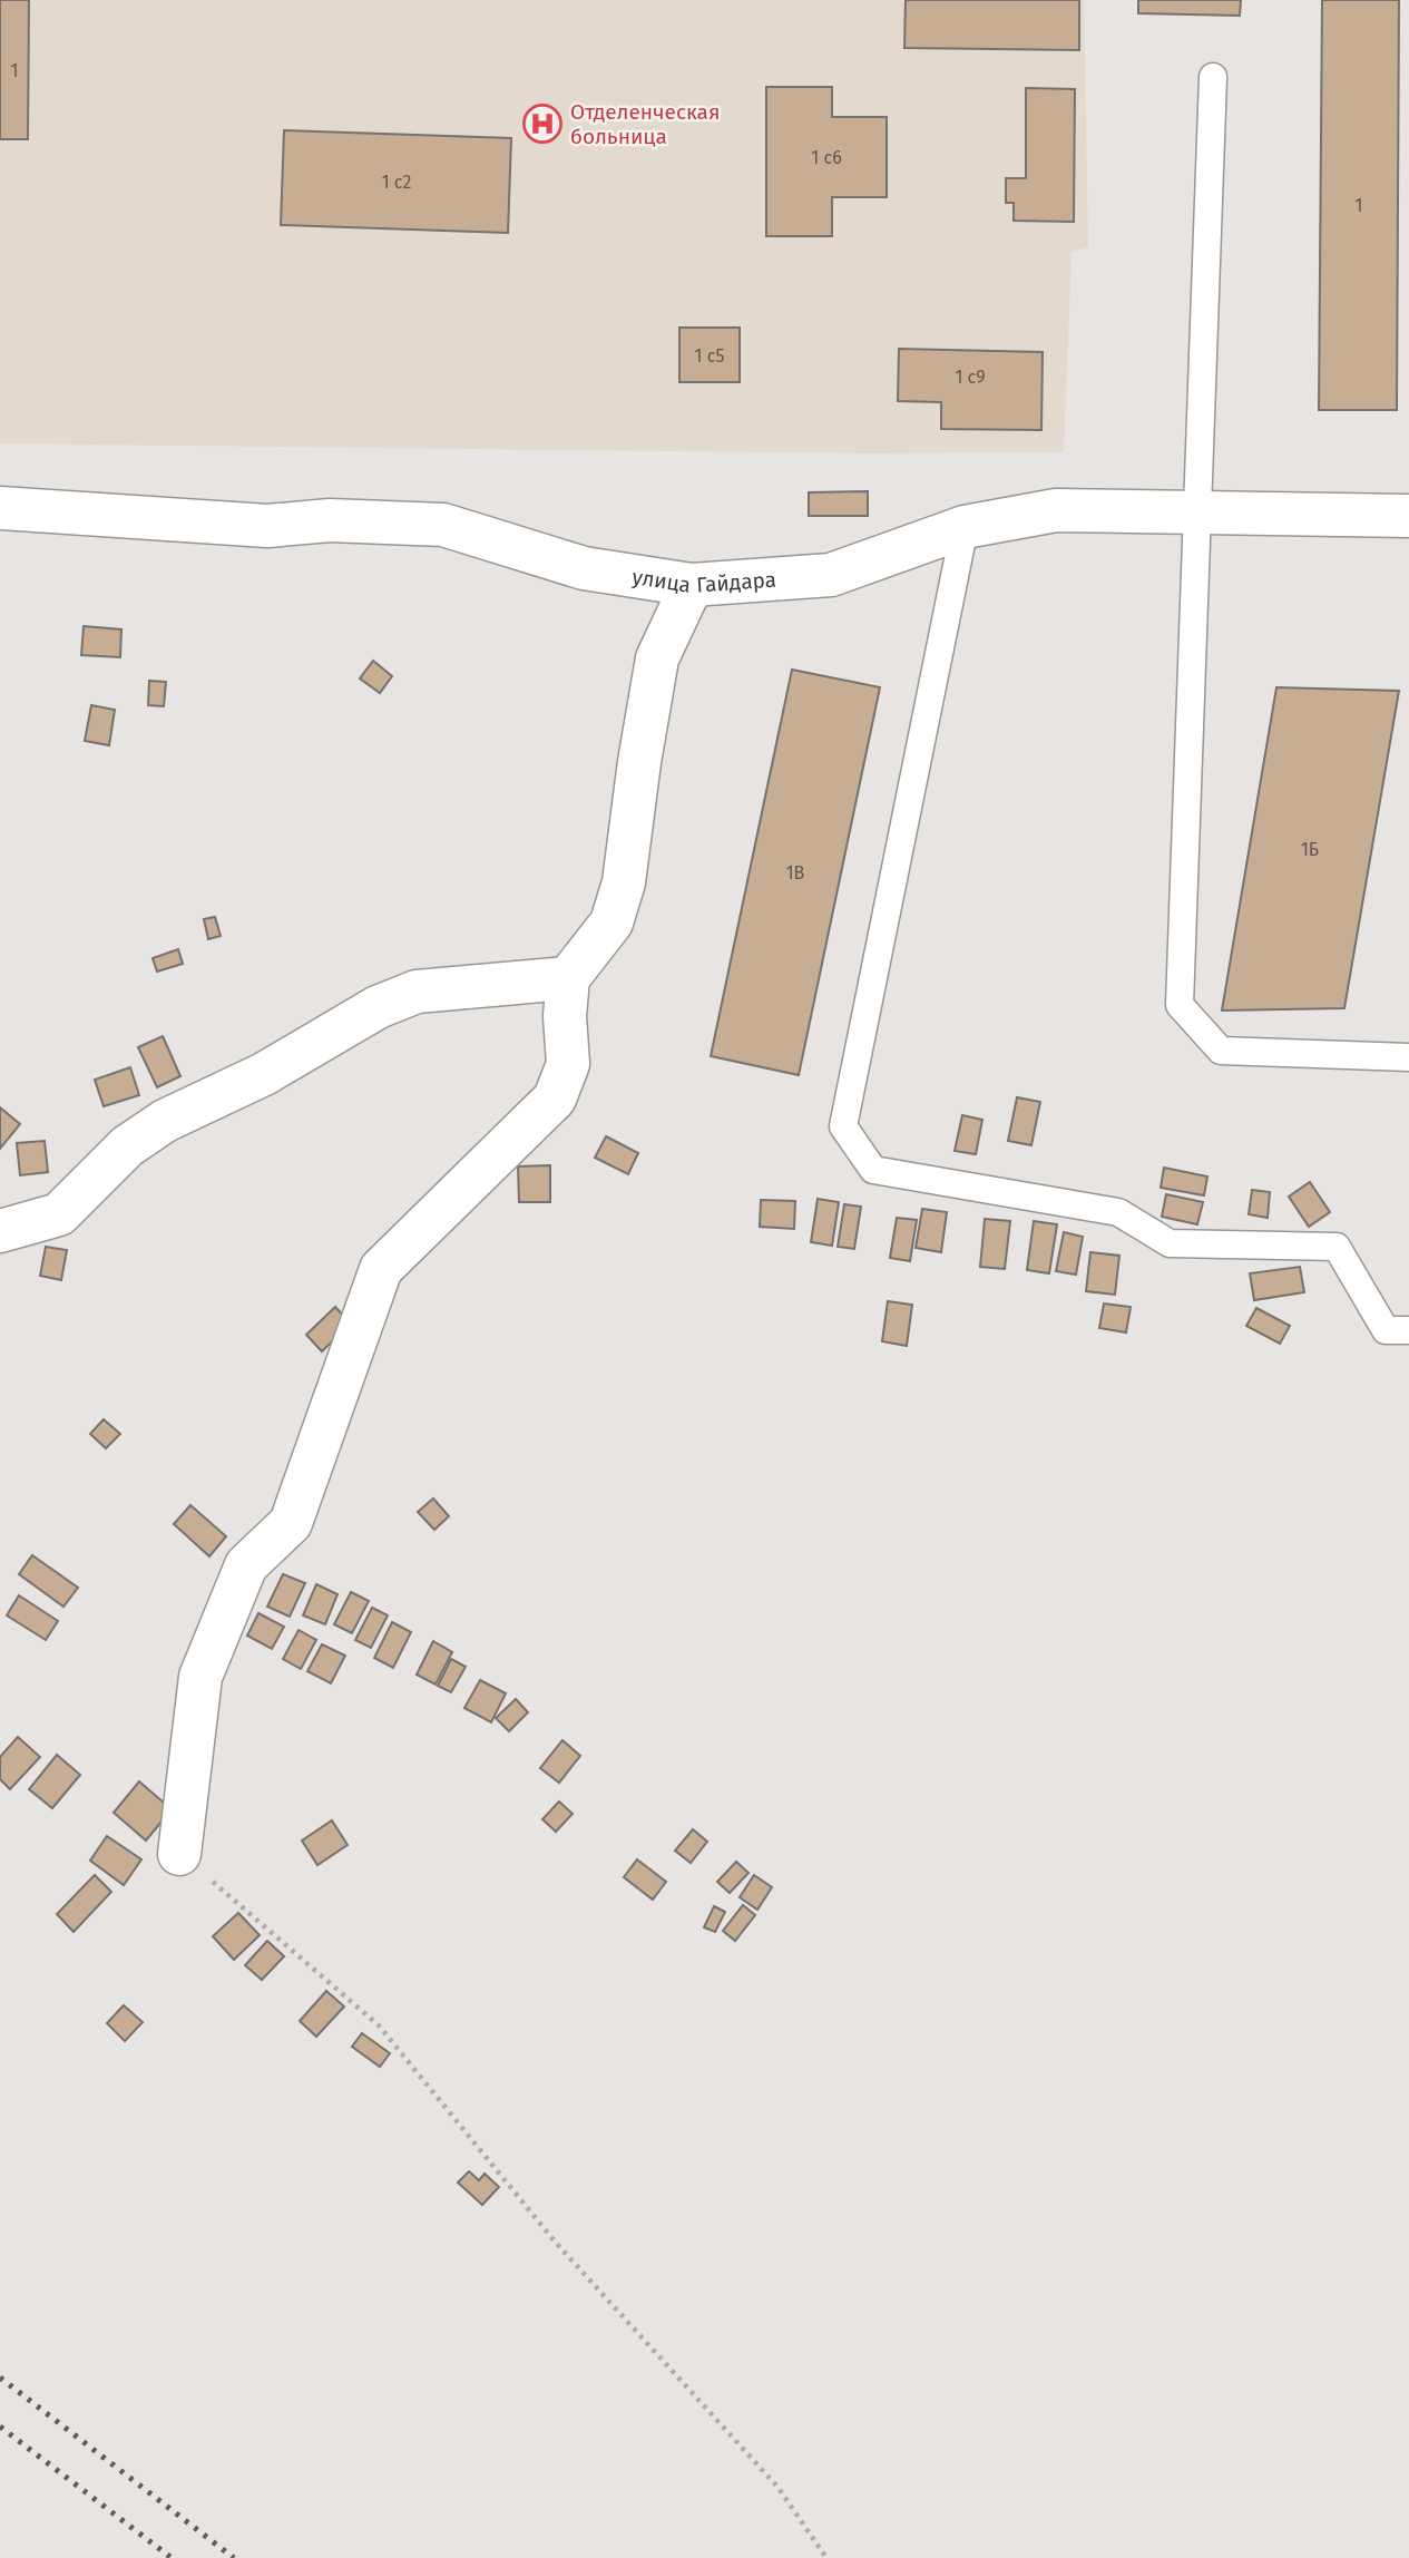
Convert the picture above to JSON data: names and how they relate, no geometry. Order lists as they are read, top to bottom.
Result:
{
  "streets": {
    "street": ["улица Гайдара"]
  },
  "places": {
    "hospital": ["Отделенческая больница"]
  },
  "house_numbers": [
    "1",
    "1 с6",
    "1 с2",
    "1",
    "1 с5",
    "1 с9",
    "1Б",
    "1В"
  ]
}
